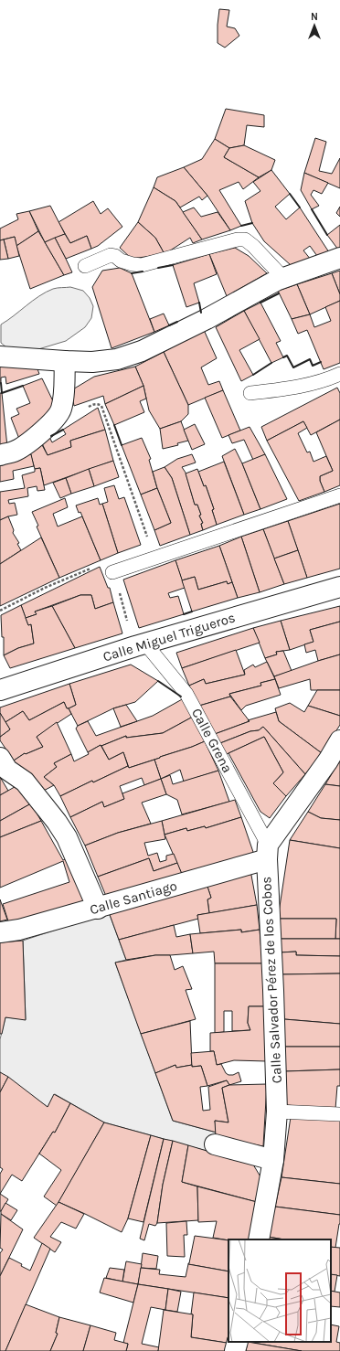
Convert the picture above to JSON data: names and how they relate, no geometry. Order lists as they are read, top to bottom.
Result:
{
  "streets": {
    "street": ["Calle Miguel Trigueros", "Calle Santiago", "Calle Salvador Pérez de los Cobos"],
    "lane": ["Calle Grena"]
  },
  "crossings": [
    ["Calle Miguel Trigueros", "Calle Grena"],
    ["Calle Grena", "Calle Santiago"],
    ["Calle Grena", "Calle Salvador Pérez de los Cobos"],
    ["Calle Santiago", "Calle Salvador Pérez de los Cobos"]
  ],
  "north": "top"
}
